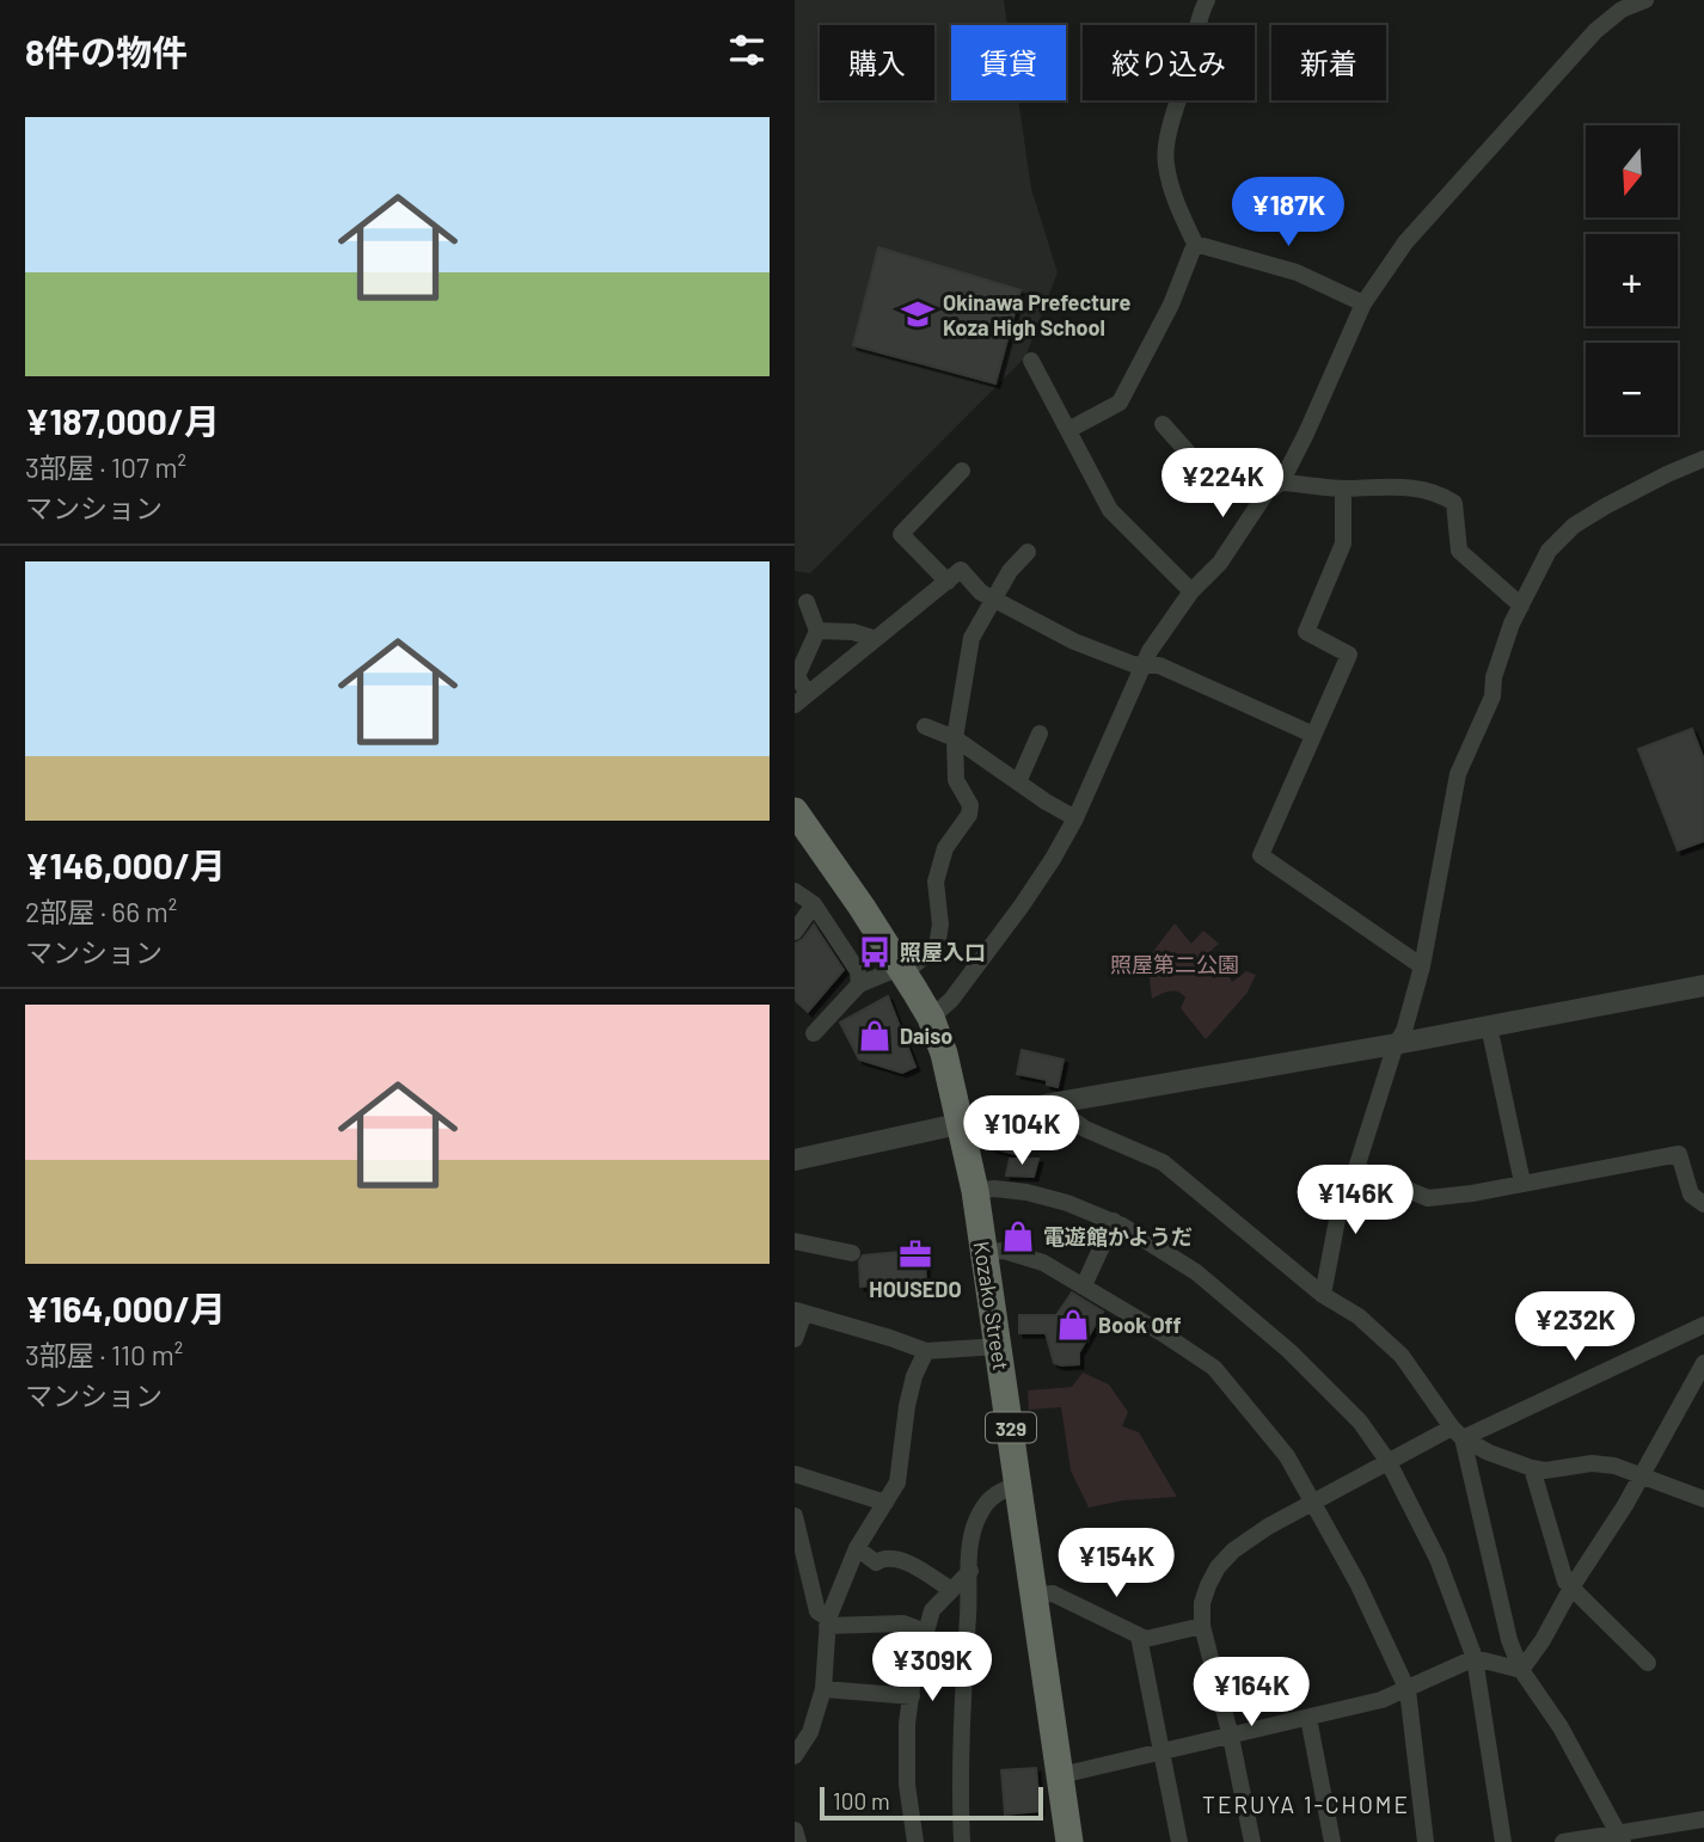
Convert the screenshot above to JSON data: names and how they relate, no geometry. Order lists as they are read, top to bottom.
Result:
{
  "streets": {
    "highway": ["Kozako Street", "329"]
  },
  "districts": ["TERUYA 1-CHOME"],
  "parks": ["照屋第二公園"],
  "places": {
    "school or university": ["Okinawa Prefecture Koza High School"],
    "bus stop": ["照屋入口"],
    "shop": ["Daiso", "電遊館かようだ", "Book Off"],
    "office": ["HOUSEDO"]
  },
  "scale_bar": "100 m",
  "north": "bottom",
  "page": {
    "heading": "8件の物件",
    "chip": [
      "購入",
      "賃貸",
      "絞り込み",
      "新着"
    ],
    "list": [
      {
        "name": "¥187,000/月",
        "note": "3部屋 · 107 m² · マンション"
      },
      {
        "name": "¥146,000/月",
        "note": "2部屋 · 66 m² · マンション"
      },
      {
        "name": "¥164,000/月",
        "note": "3部屋 · 110 m² · マンション"
      }
    ],
    "map_buttons": ["+", "−"],
    "price": [
      "¥187K",
      "¥224K",
      "¥104K",
      "¥146K",
      "¥232K",
      "¥154K",
      "¥309K",
      "¥164K"
    ],
    "scale": "100 m"
  }
}
